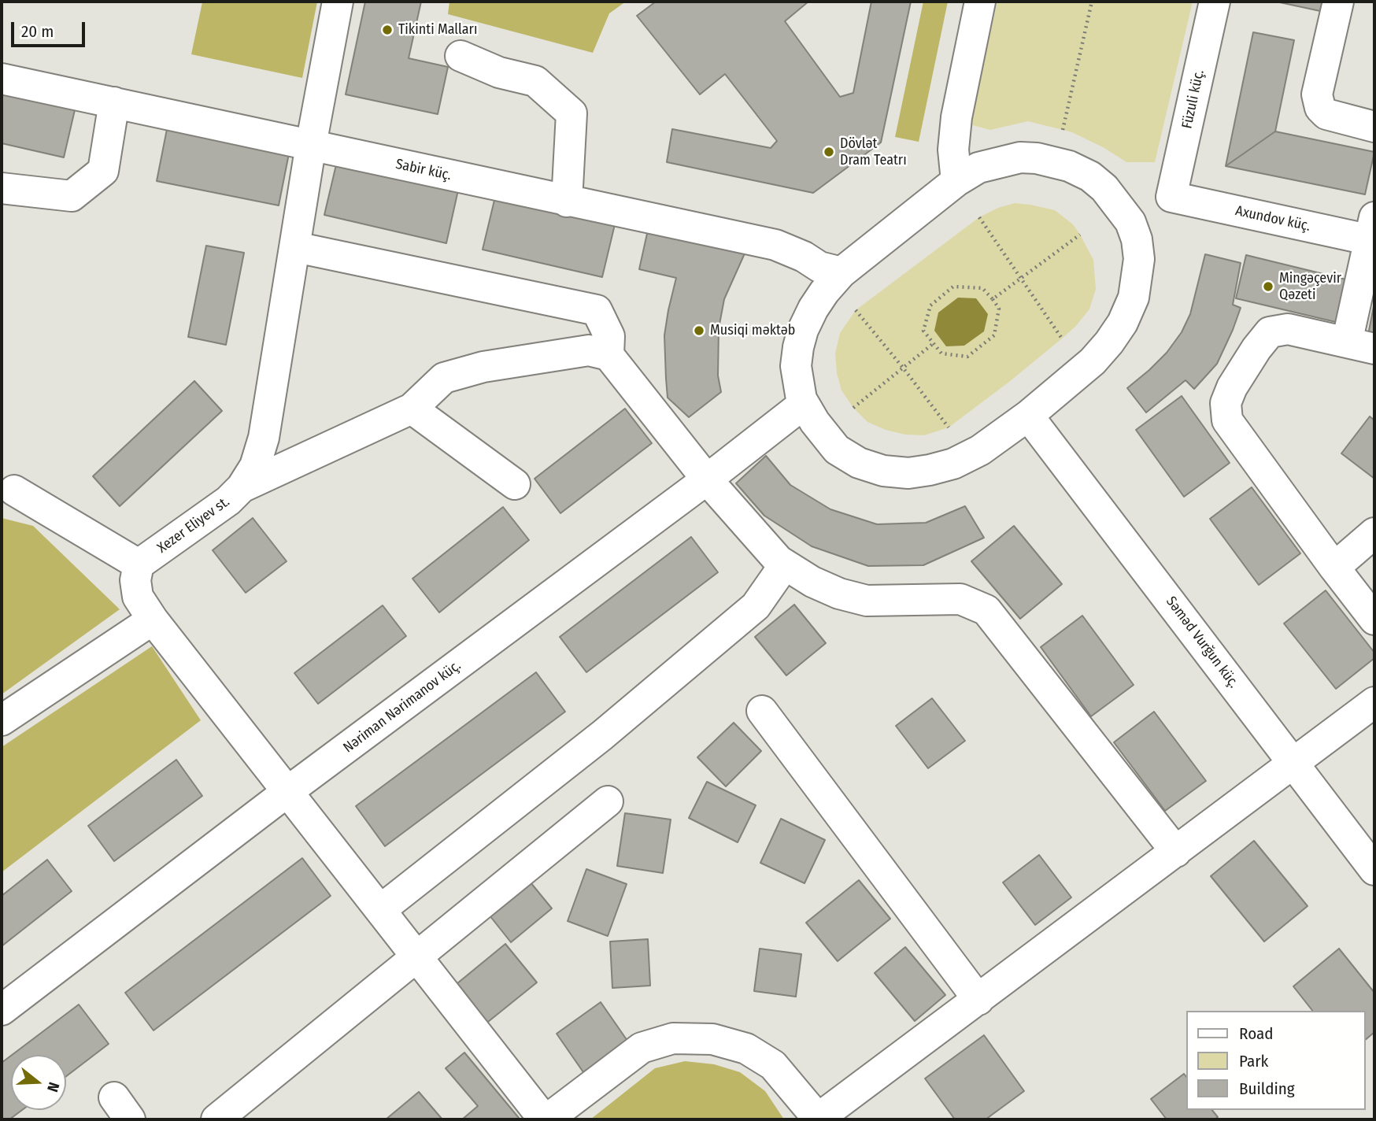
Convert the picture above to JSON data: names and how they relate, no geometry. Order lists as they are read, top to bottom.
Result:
{
  "streets": {
    "street": [
      "Füzuli küç.",
      "Sabir küç.",
      "Axundov küç.",
      "Xezer Eliyev st.",
      "Səməd Vurğun küç.",
      "Nəriman Nərimanov küç."
    ]
  },
  "crossings": [
    ["Füzuli küç.", "Axundov küç."],
    ["Sabir küç.", "Xezer Eliyev st."]
  ],
  "places": [
    "Tikinti Malları",
    "Dövlət Dram Teatrı",
    "Mingəçevir Qəzeti",
    "Musiqi məktəb"
  ],
  "legend": ["Road", "Park", "Building"],
  "scale_bar": "20 m",
  "north": "right"
}
